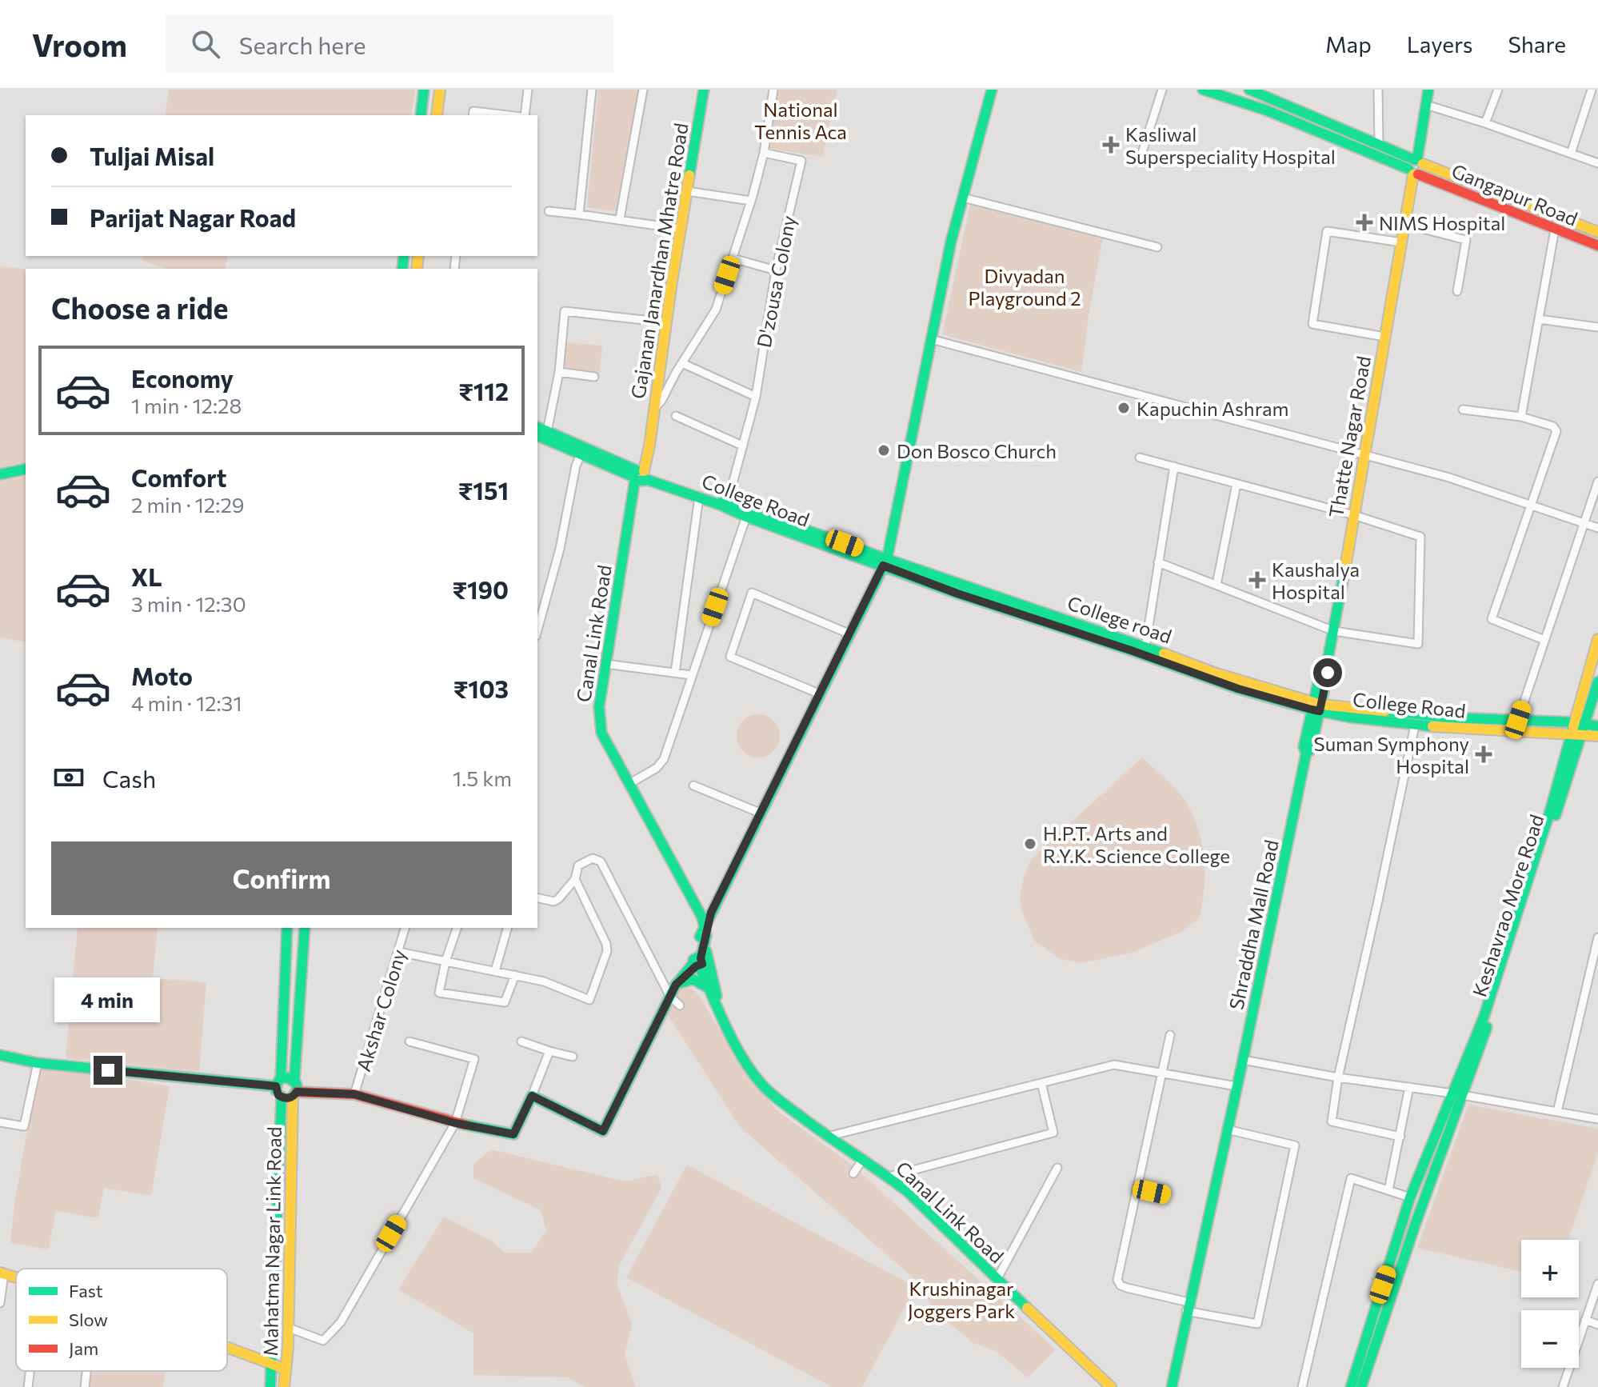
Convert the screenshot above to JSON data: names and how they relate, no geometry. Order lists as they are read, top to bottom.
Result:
{
  "streets": {
    "street": [
      "Gangapur Road",
      "Gajanan Janardhan Mhatre Road",
      "D'zousa Colony",
      "Thatte Nagar Road",
      "College Road",
      "College road",
      "Canal Link Road",
      "Keshavrao More Road",
      "Shraddha Mall Road",
      "Akshar Colony",
      "Mahatma Nagar Link Road"
    ]
  },
  "crossings": [
    ["Gangapur Road", "Thatte Nagar Road"],
    ["Gajanan Janardhan Mhatre Road", "College Road"],
    ["Gajanan Janardhan Mhatre Road", "College road"],
    ["Gajanan Janardhan Mhatre Road", "Canal Link Road"],
    ["D'zousa Colony", "College road"],
    ["Thatte Nagar Road", "College Road"],
    ["Thatte Nagar Road", "College road"],
    ["Thatte Nagar Road", "Shraddha Mall Road"],
    ["College Road", "College road"],
    ["College Road", "Canal Link Road"],
    ["College Road", "Keshavrao More Road"],
    ["College Road", "Shraddha Mall Road"],
    ["College road", "Canal Link Road"],
    ["College road", "Keshavrao More Road"],
    ["College road", "Shraddha Mall Road"]
  ],
  "parks": ["National Tennis Aca", "Divyadan Playground 2", "Krushinagar Joggers Park"],
  "places": {
    "health": [
      "Kasliwal Superspeciality Hospital",
      "NIMS Hospital",
      "Kaushalya Hospital",
      "Suman Symphony Hospital"
    ],
    "other": ["Kapuchin Ashram", "Don Bosco Church", "H.P.T. Arts and R.Y.K. Science College"]
  },
  "legend": ["Fast", "Slow", "Jam"],
  "page": {
    "header": "Vroom",
    "search": "Search here",
    "nav": ["Map", "Layers", "Share"],
    "banner": ["Tuljai Misal", "Parijat Nagar Road"],
    "heading": "Choose a ride",
    "list": [
      {
        "name": "Economy",
        "note": "1 min · 12:28",
        "value": "₹112"
      },
      {
        "name": "Comfort",
        "note": "2 min · 12:29",
        "value": "₹151"
      },
      {
        "name": "XL",
        "note": "3 min · 12:30",
        "value": "₹190"
      },
      {
        "name": "Moto",
        "note": "4 min · 12:31",
        "value": "₹103"
      }
    ],
    "pay": ["Cash", "1.5 km"],
    "buttons": "Confirm",
    "bubble": "4 min",
    "map_buttons": ["+", "−"]
  }
}
